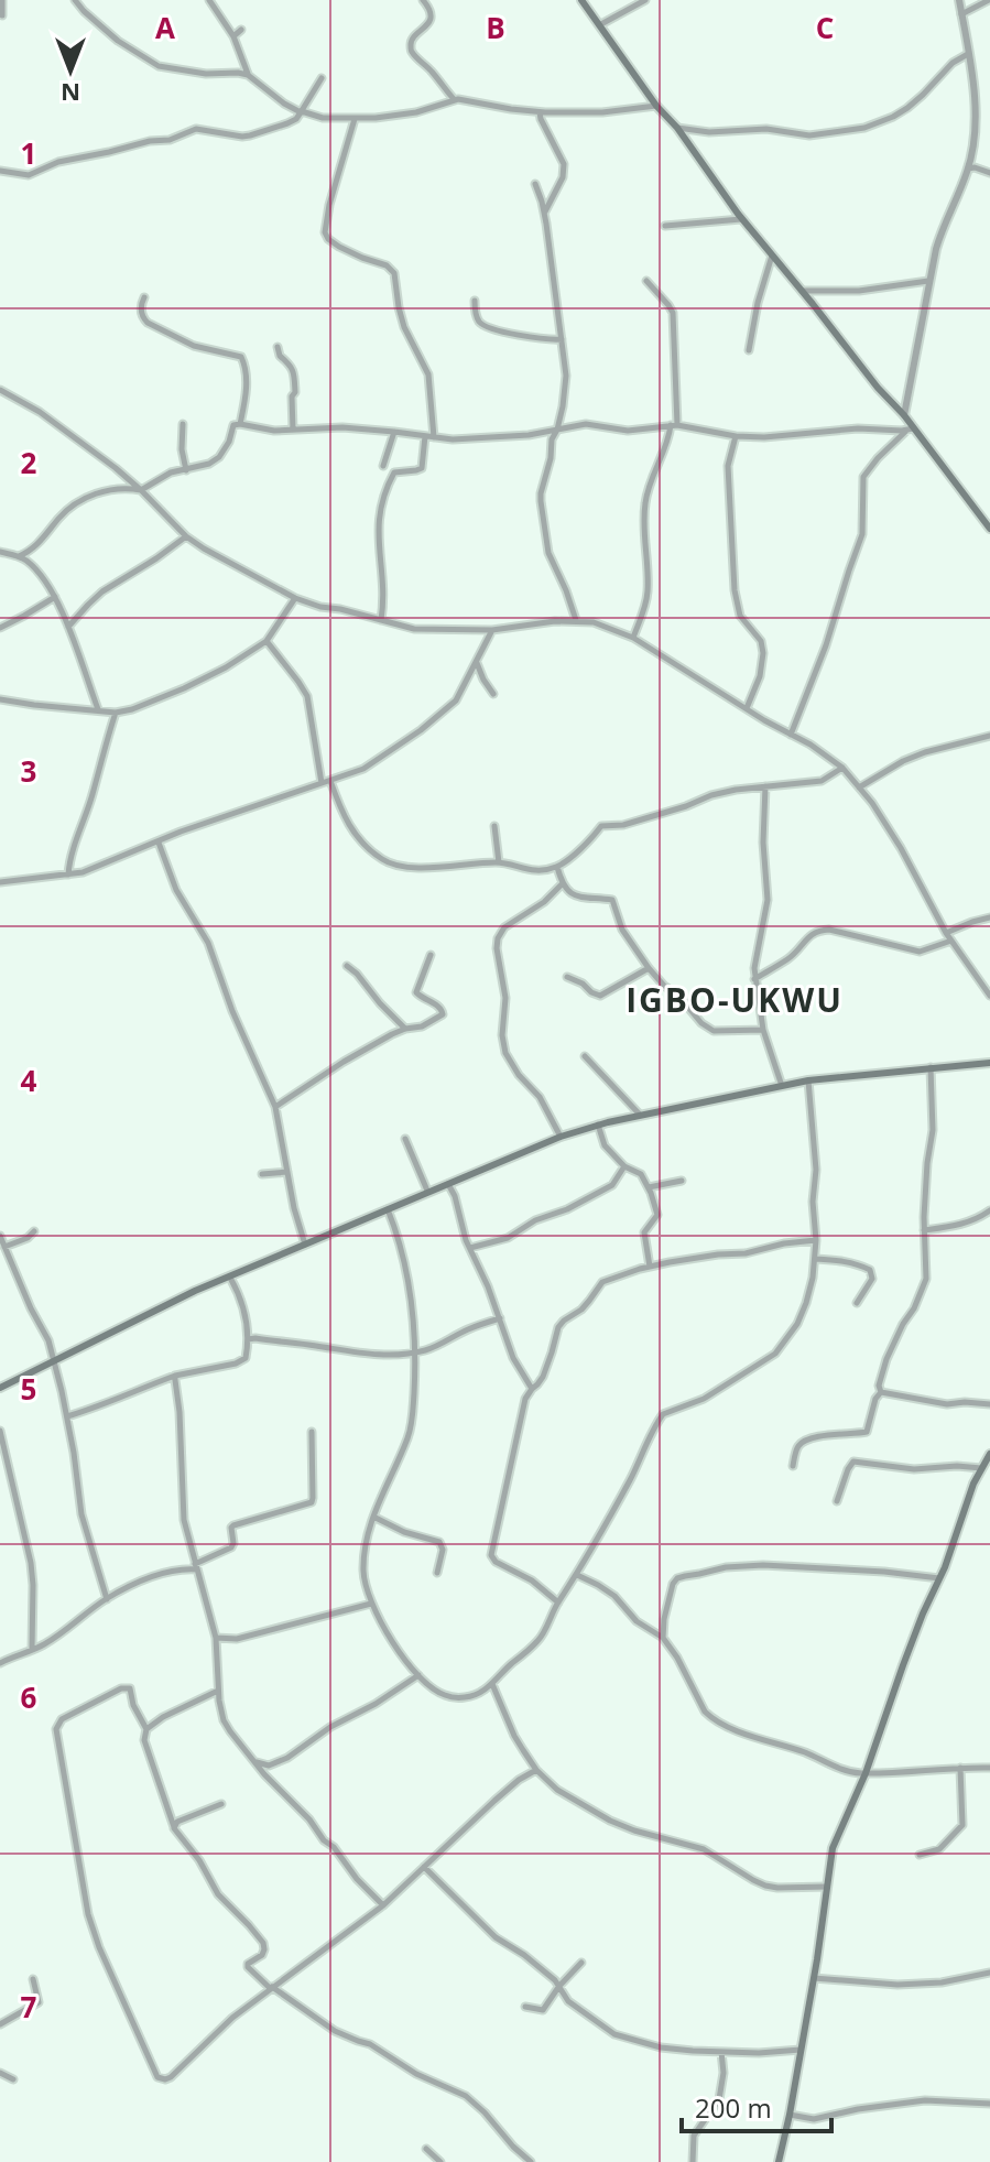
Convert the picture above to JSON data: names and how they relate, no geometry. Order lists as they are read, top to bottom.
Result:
{
  "districts": ["IGBO-UKWU"],
  "scale_bar": "200 m",
  "north": "bottom",
  "grid": {
    "columns": ["A", "B", "C"],
    "rows": [
      "1",
      "2",
      "3",
      "4",
      "5",
      "6",
      "7"
    ]
  }
}
